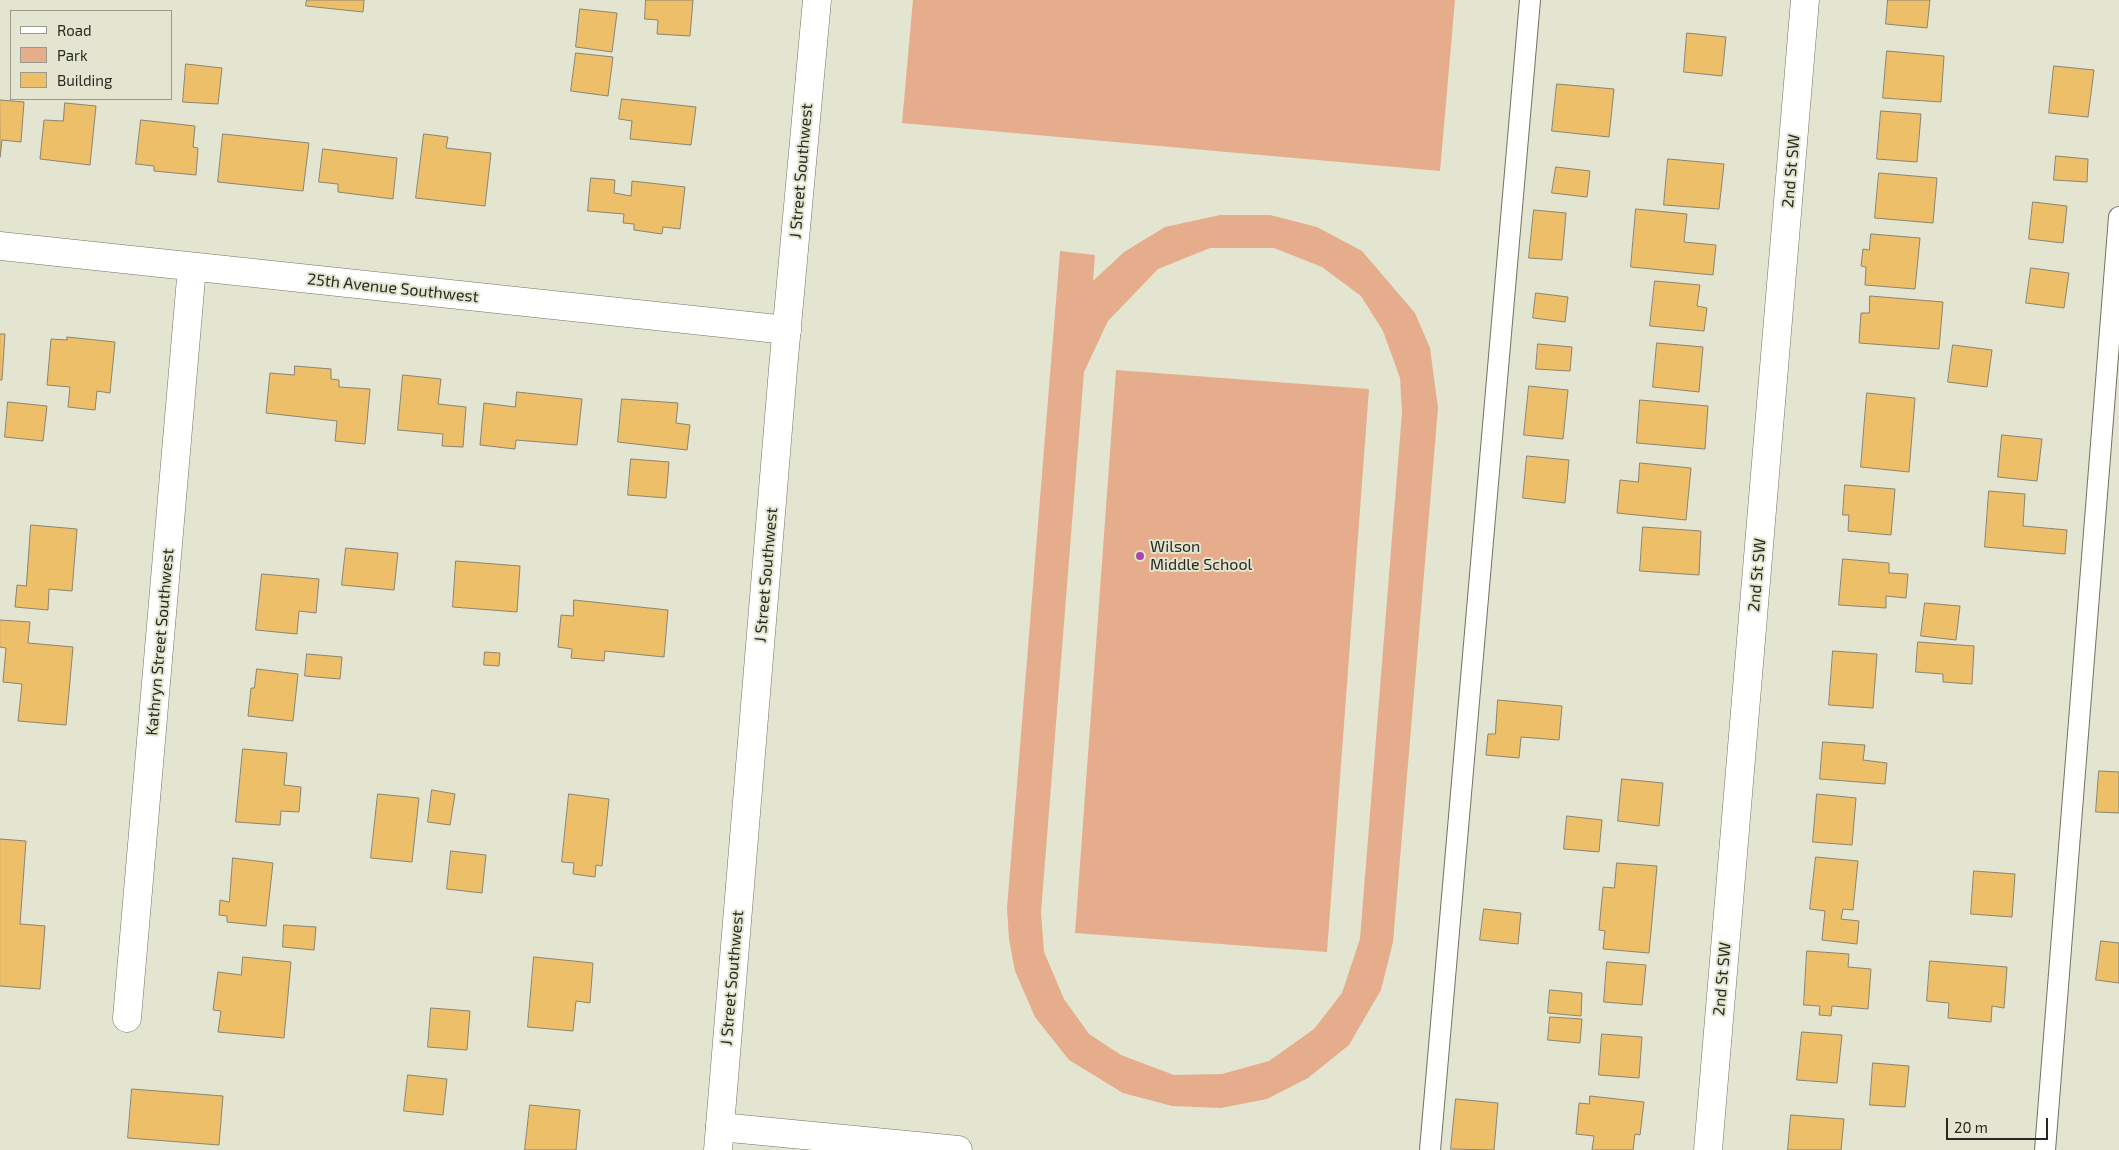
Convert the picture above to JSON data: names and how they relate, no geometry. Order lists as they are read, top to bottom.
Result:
{
  "streets": {
    "street": [
      "J Street Southwest",
      "2nd St SW",
      "25th Avenue Southwest",
      "Kathryn Street Southwest"
    ]
  },
  "crossings": [
    ["J Street Southwest", "25th Avenue Southwest"],
    ["25th Avenue Southwest", "Kathryn Street Southwest"]
  ],
  "places": ["Wilson Middle School"],
  "legend": ["Road", "Park", "Building"],
  "scale_bar": "20 m"
}
